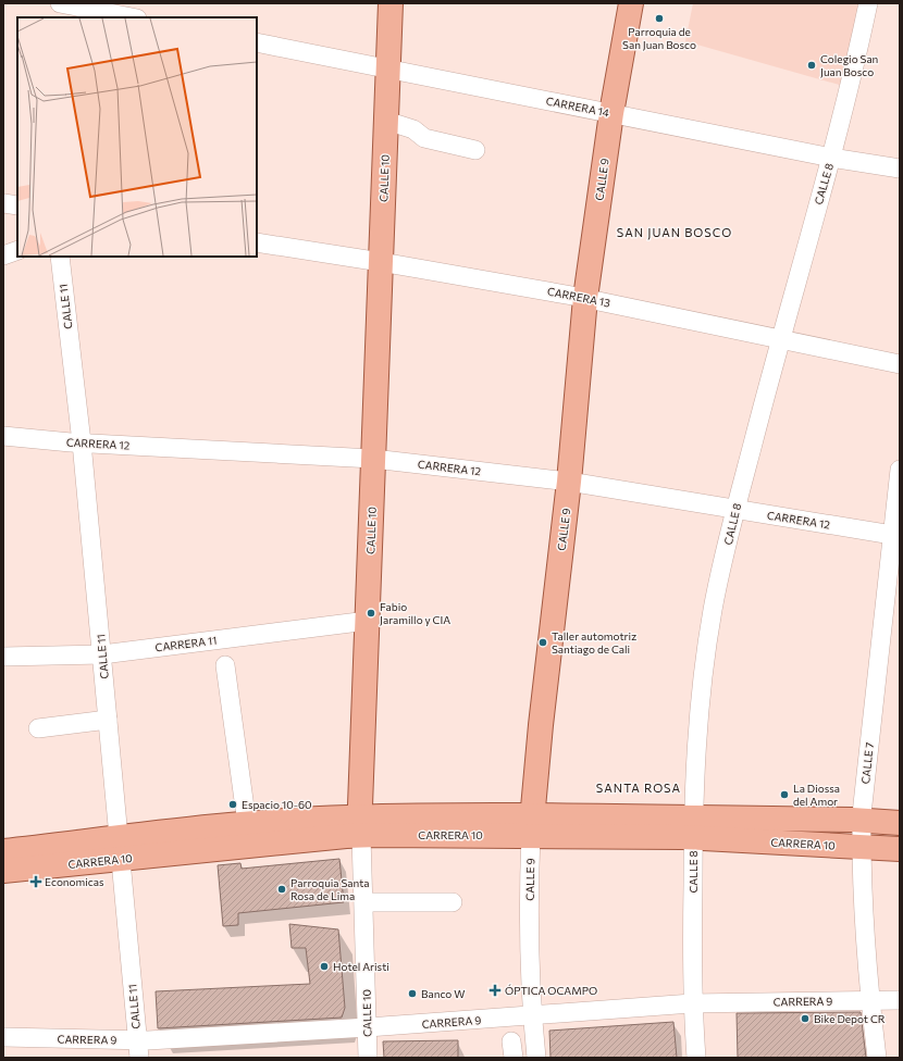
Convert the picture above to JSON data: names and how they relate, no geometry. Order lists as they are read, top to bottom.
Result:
{
  "streets": {
    "main road": ["CALLE 10", "CALLE 9", "CARRERA 10"],
    "street": [
      "CARRERA 14",
      "CALLE 8",
      "CARRERA 13",
      "CALLE 11",
      "CARRERA 12",
      "CARRERA 11",
      "CALLE 7",
      "CARRERA 9"
    ]
  },
  "crossings": [
    ["CARRERA 14", "CALLE 10"],
    ["CARRERA 14", "CALLE 9"],
    ["CARRERA 14", "CALLE 8"],
    ["CALLE 10", "CARRERA 13"],
    ["CALLE 10", "CARRERA 12"],
    ["CALLE 10", "CARRERA 11"],
    ["CALLE 10", "CARRERA 10"],
    ["CALLE 10", "CARRERA 9"],
    ["CALLE 9", "CARRERA 13"],
    ["CALLE 9", "CARRERA 12"],
    ["CALLE 9", "CARRERA 10"],
    ["CALLE 9", "CARRERA 9"],
    ["CALLE 8", "CARRERA 13"],
    ["CALLE 8", "CARRERA 12"],
    ["CALLE 8", "CARRERA 10"],
    ["CALLE 8", "CARRERA 9"],
    ["CALLE 11", "CARRERA 12"],
    ["CALLE 11", "CARRERA 11"],
    ["CALLE 11", "CARRERA 10"],
    ["CALLE 11", "CARRERA 9"],
    ["CARRERA 12", "CALLE 7"],
    ["CALLE 7", "CARRERA 10"],
    ["CALLE 7", "CARRERA 9"]
  ],
  "districts": ["SAN JUAN BOSCO", "SANTA ROSA"],
  "places": {
    "other": [
      "Parroquia de San Juan Bosco",
      "Colegio San Juan Bosco",
      "Fabio Jaramillo y CIA",
      "Taller automotriz Santiago de Cali",
      "La Diossa del Amor",
      "Espacio 10-60",
      "Parroquia Santa Rosa de Lima",
      "Hotel Aristi",
      "Banco W",
      "Bike Depot CR"
    ],
    "health": ["Economicas", "ÓPTICA OCAMPO"]
  }
}
